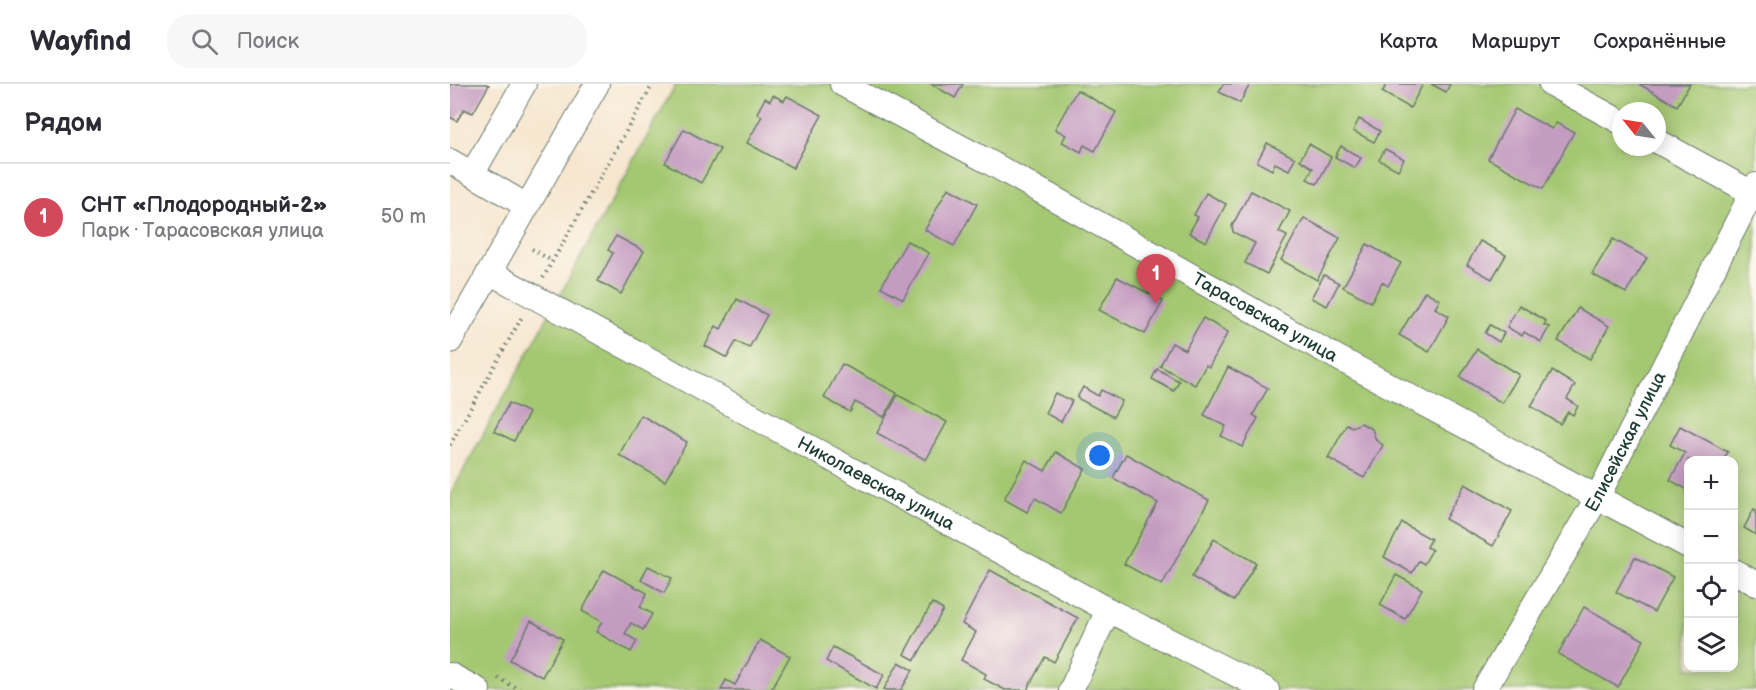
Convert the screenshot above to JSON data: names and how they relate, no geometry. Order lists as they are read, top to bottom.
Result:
{
  "streets": {
    "street": ["Тарасовская улица", "Елисейская улица", "Николаевская улица"]
  },
  "crossings": [
    ["Тарасовская улица", "Елисейская улица"]
  ],
  "north": "top left",
  "page": {
    "header": "Wayfind",
    "search": "Поиск",
    "nav": ["Карта", "Маршрут", "Сохранённые"],
    "heading": "Рядом",
    "list": [
      {
        "mark": "1",
        "name": "СНТ «Плодородный-2»",
        "note": "Парк · Тарасовская улица",
        "value": "50 m"
      }
    ],
    "pins": "1",
    "map_buttons": ["+", "−"]
  }
}
